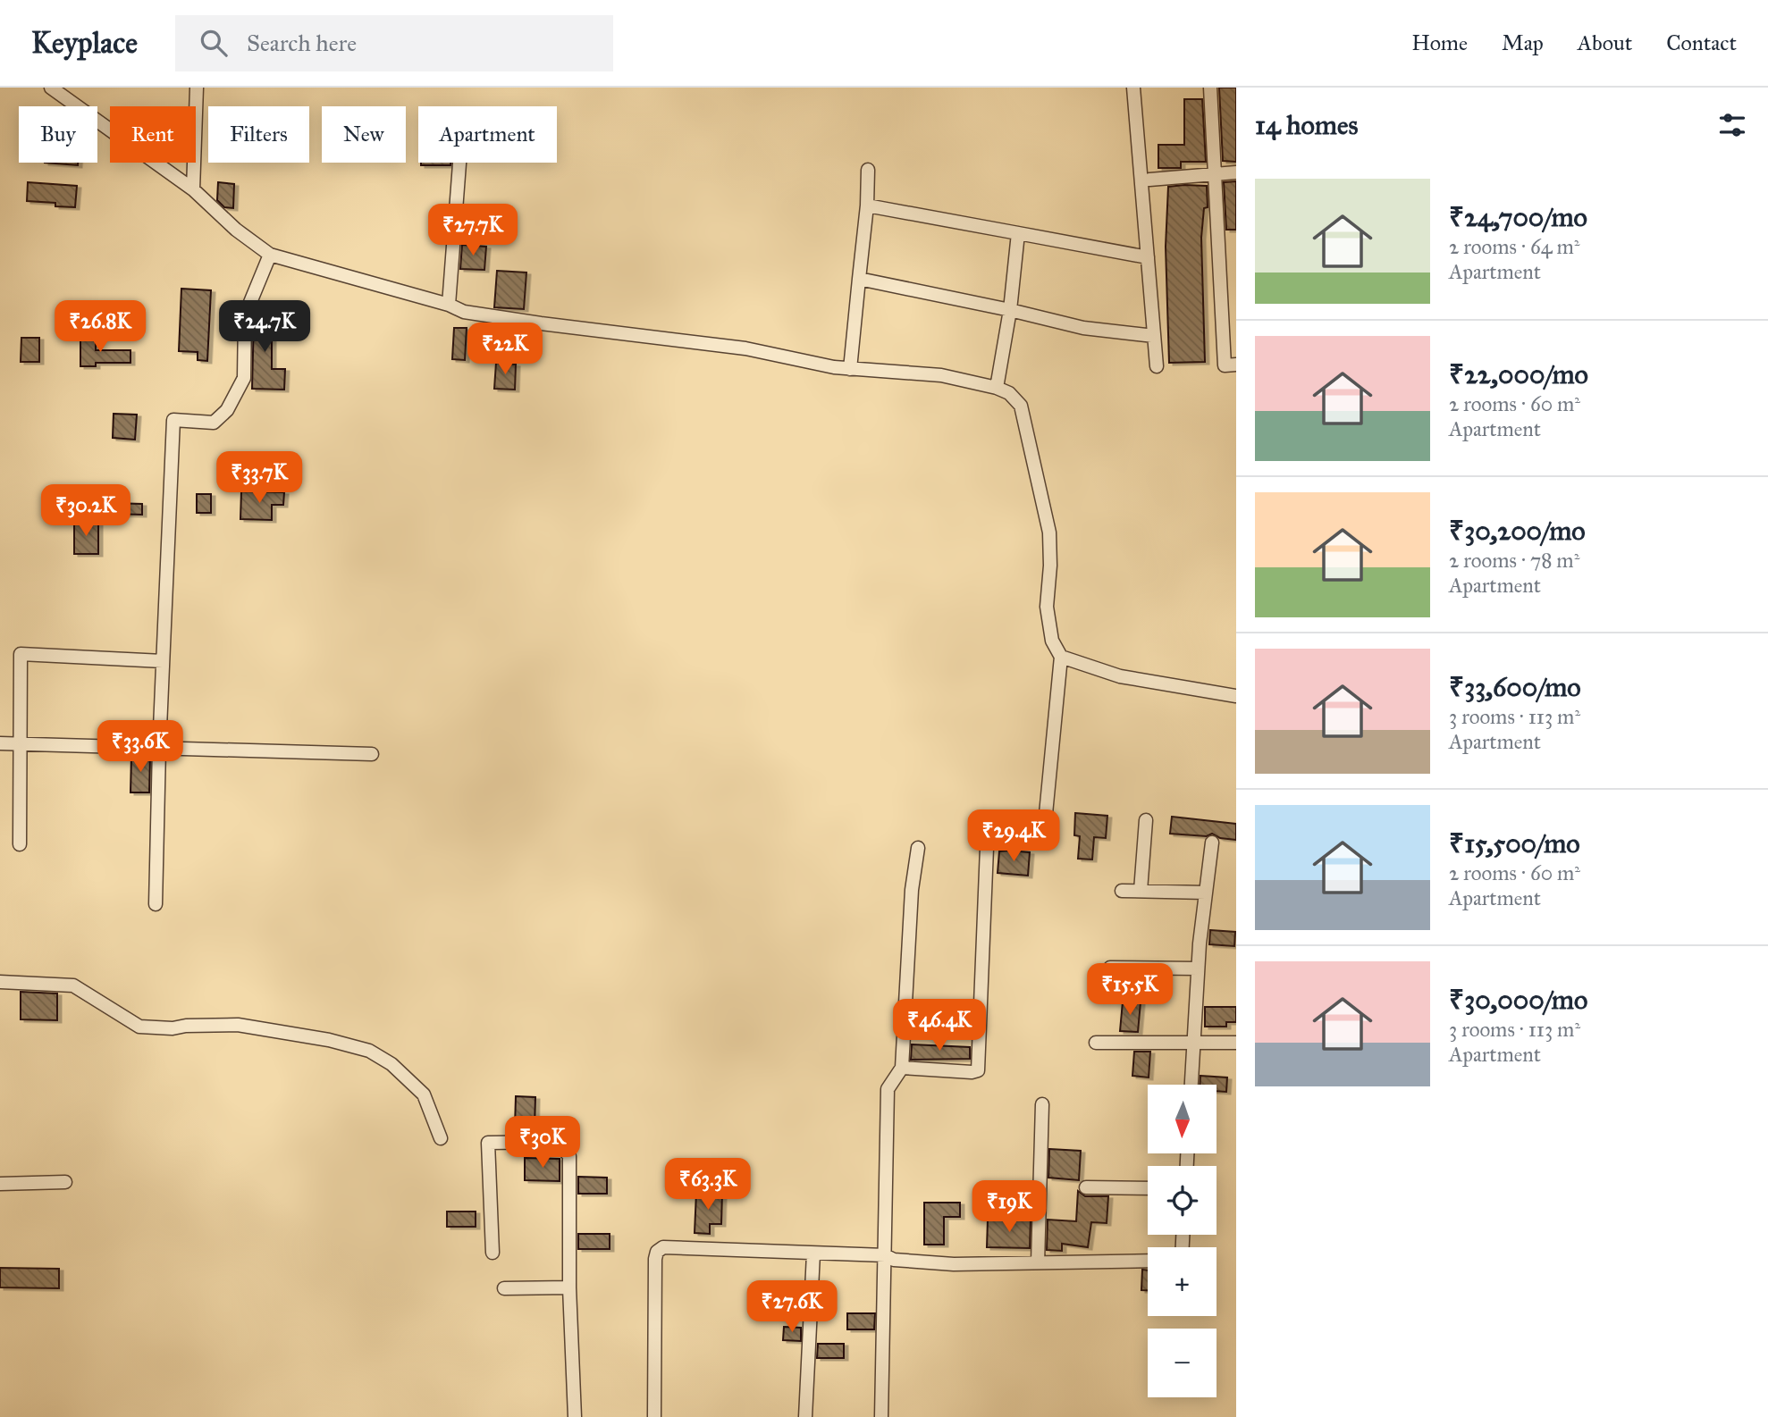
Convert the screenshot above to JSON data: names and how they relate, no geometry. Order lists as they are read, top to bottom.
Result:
{
  "north": "bottom",
  "page": {
    "header": "Keyplace",
    "search": "Search here",
    "nav": [
      "Home",
      "Map",
      "About",
      "Contact"
    ],
    "heading": "14 homes",
    "chip": [
      "Buy",
      "Rent",
      "Filters",
      "New",
      "Apartment"
    ],
    "list": [
      {
        "name": "₹24,700/mo",
        "note": "2 rooms · 64 m² · Apartment"
      },
      {
        "name": "₹22,000/mo",
        "note": "2 rooms · 60 m² · Apartment"
      },
      {
        "name": "₹30,200/mo",
        "note": "2 rooms · 78 m² · Apartment"
      },
      {
        "name": "₹33,600/mo",
        "note": "3 rooms · 113 m² · Apartment"
      },
      {
        "name": "₹15,500/mo",
        "note": "2 rooms · 60 m² · Apartment"
      },
      {
        "name": "₹30,000/mo",
        "note": "3 rooms · 113 m² · Apartment"
      }
    ],
    "price": [
      "₹27.7K",
      "₹26.8K",
      "₹24.7K",
      "₹22K",
      "₹33.7K",
      "₹30.2K",
      "₹33.6K",
      "₹29.4K",
      "₹15.5K",
      "₹46.4K",
      "₹30K",
      "₹63.3K",
      "₹19K",
      "₹27.6K"
    ],
    "map_buttons": ["+", "−"]
  }
}
